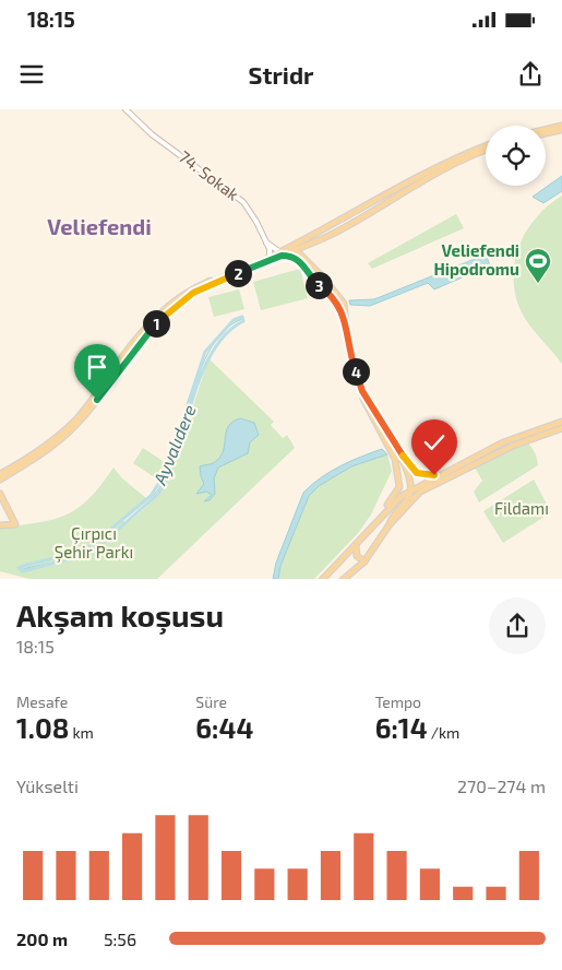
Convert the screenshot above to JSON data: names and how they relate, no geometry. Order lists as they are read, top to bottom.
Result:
{
  "streets": {
    "main road": ["74. Sokak"]
  },
  "districts": ["Veliefendi"],
  "water": ["Ayvalıdere"],
  "parks": ["Fildamı", "Çırpıcı Şehir Parkı"],
  "places": {
    "sports": ["Veliefendi Hipodromu"]
  },
  "page": {
    "status": "18:15",
    "header": "Stridr",
    "pins": [
      "2",
      "3",
      "1",
      "4"
    ],
    "heading": ["Akşam koşusu", "18:15"],
    "stats": [
      ["Mesafe", "1.08 km"],
      ["Süre", "6:44"],
      ["Tempo", "6:14 /km"]
    ],
    "chart": ["Yükselti", "270–274 m"],
    "list": [
      {
        "name": "200 m",
        "note": "5:56"
      }
    ]
  }
}
